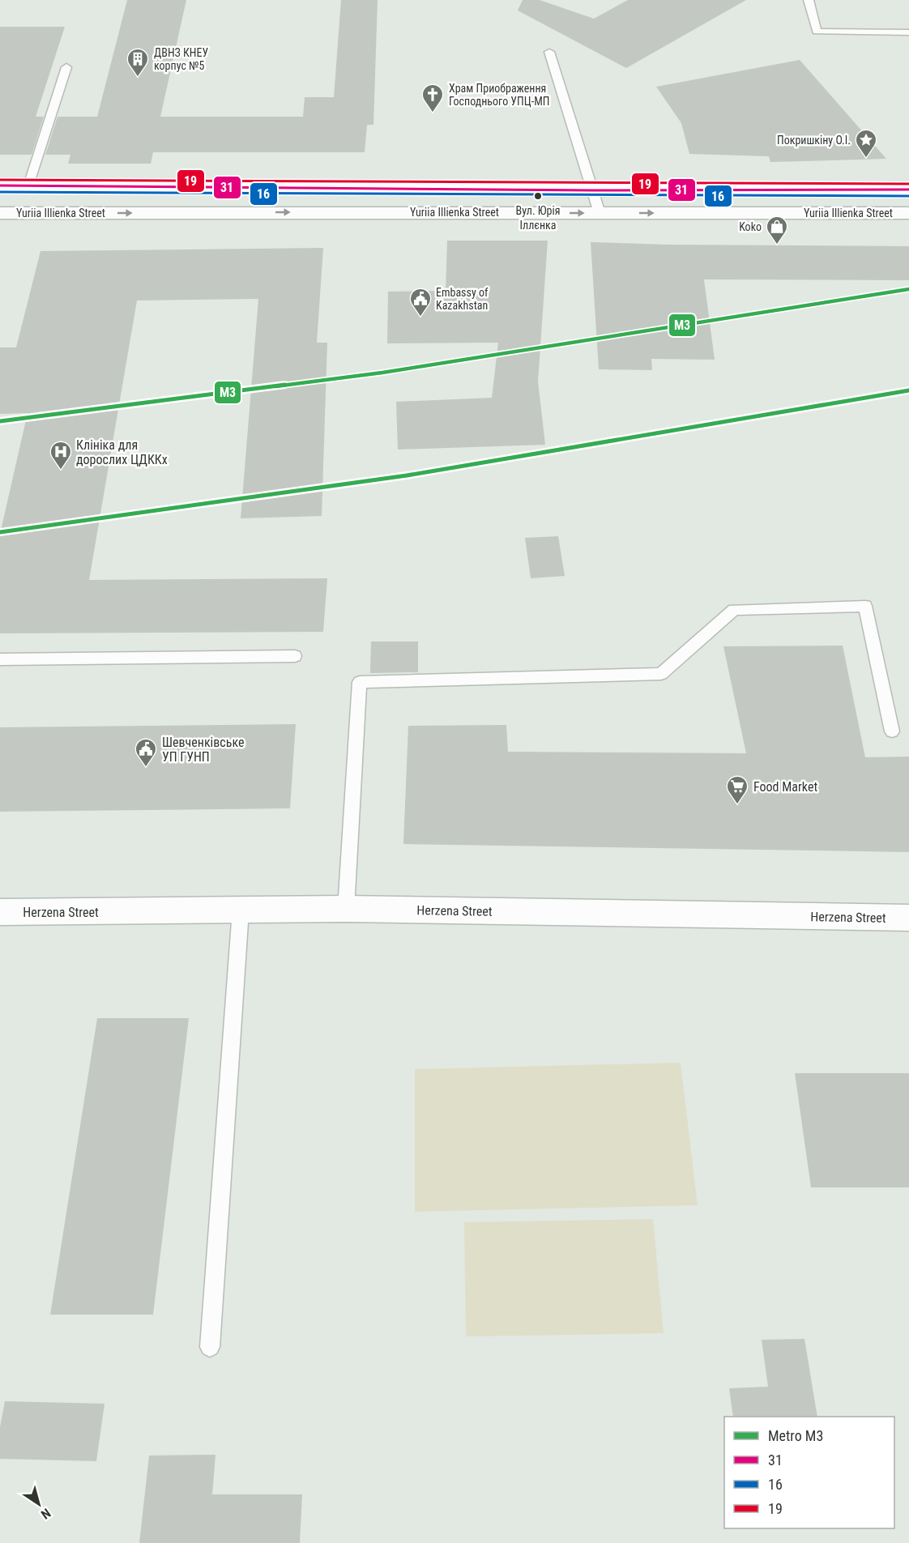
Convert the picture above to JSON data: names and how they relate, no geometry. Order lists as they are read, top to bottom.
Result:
{
  "streets": {
    "main road": ["Yuriia Illienka Street", "Herzena Street"]
  },
  "places": {
    "building": ["ДВНЗ КНЕУ корпус №5"],
    "church": ["Храм Приображення Господнього УПЦ-МП"],
    "place": ["Покришкіну О.І."],
    "other": ["Вул. Юрія Іллєнка"],
    "shop": ["Koko"],
    "public building": ["Embassy of Kazakhstan", "Шевченківське УП ГУНП"],
    "hospital": ["Клініка для дорослих ЦДККх"],
    "supermarket": ["Food Market"]
  },
  "lines": [
    "transit line 19",
    "transit line 31",
    "transit line 16",
    "metro line M3"
  ],
  "legend": [
    "Metro M3",
    "31",
    "16",
    "19"
  ],
  "north": "bottom right"
}
